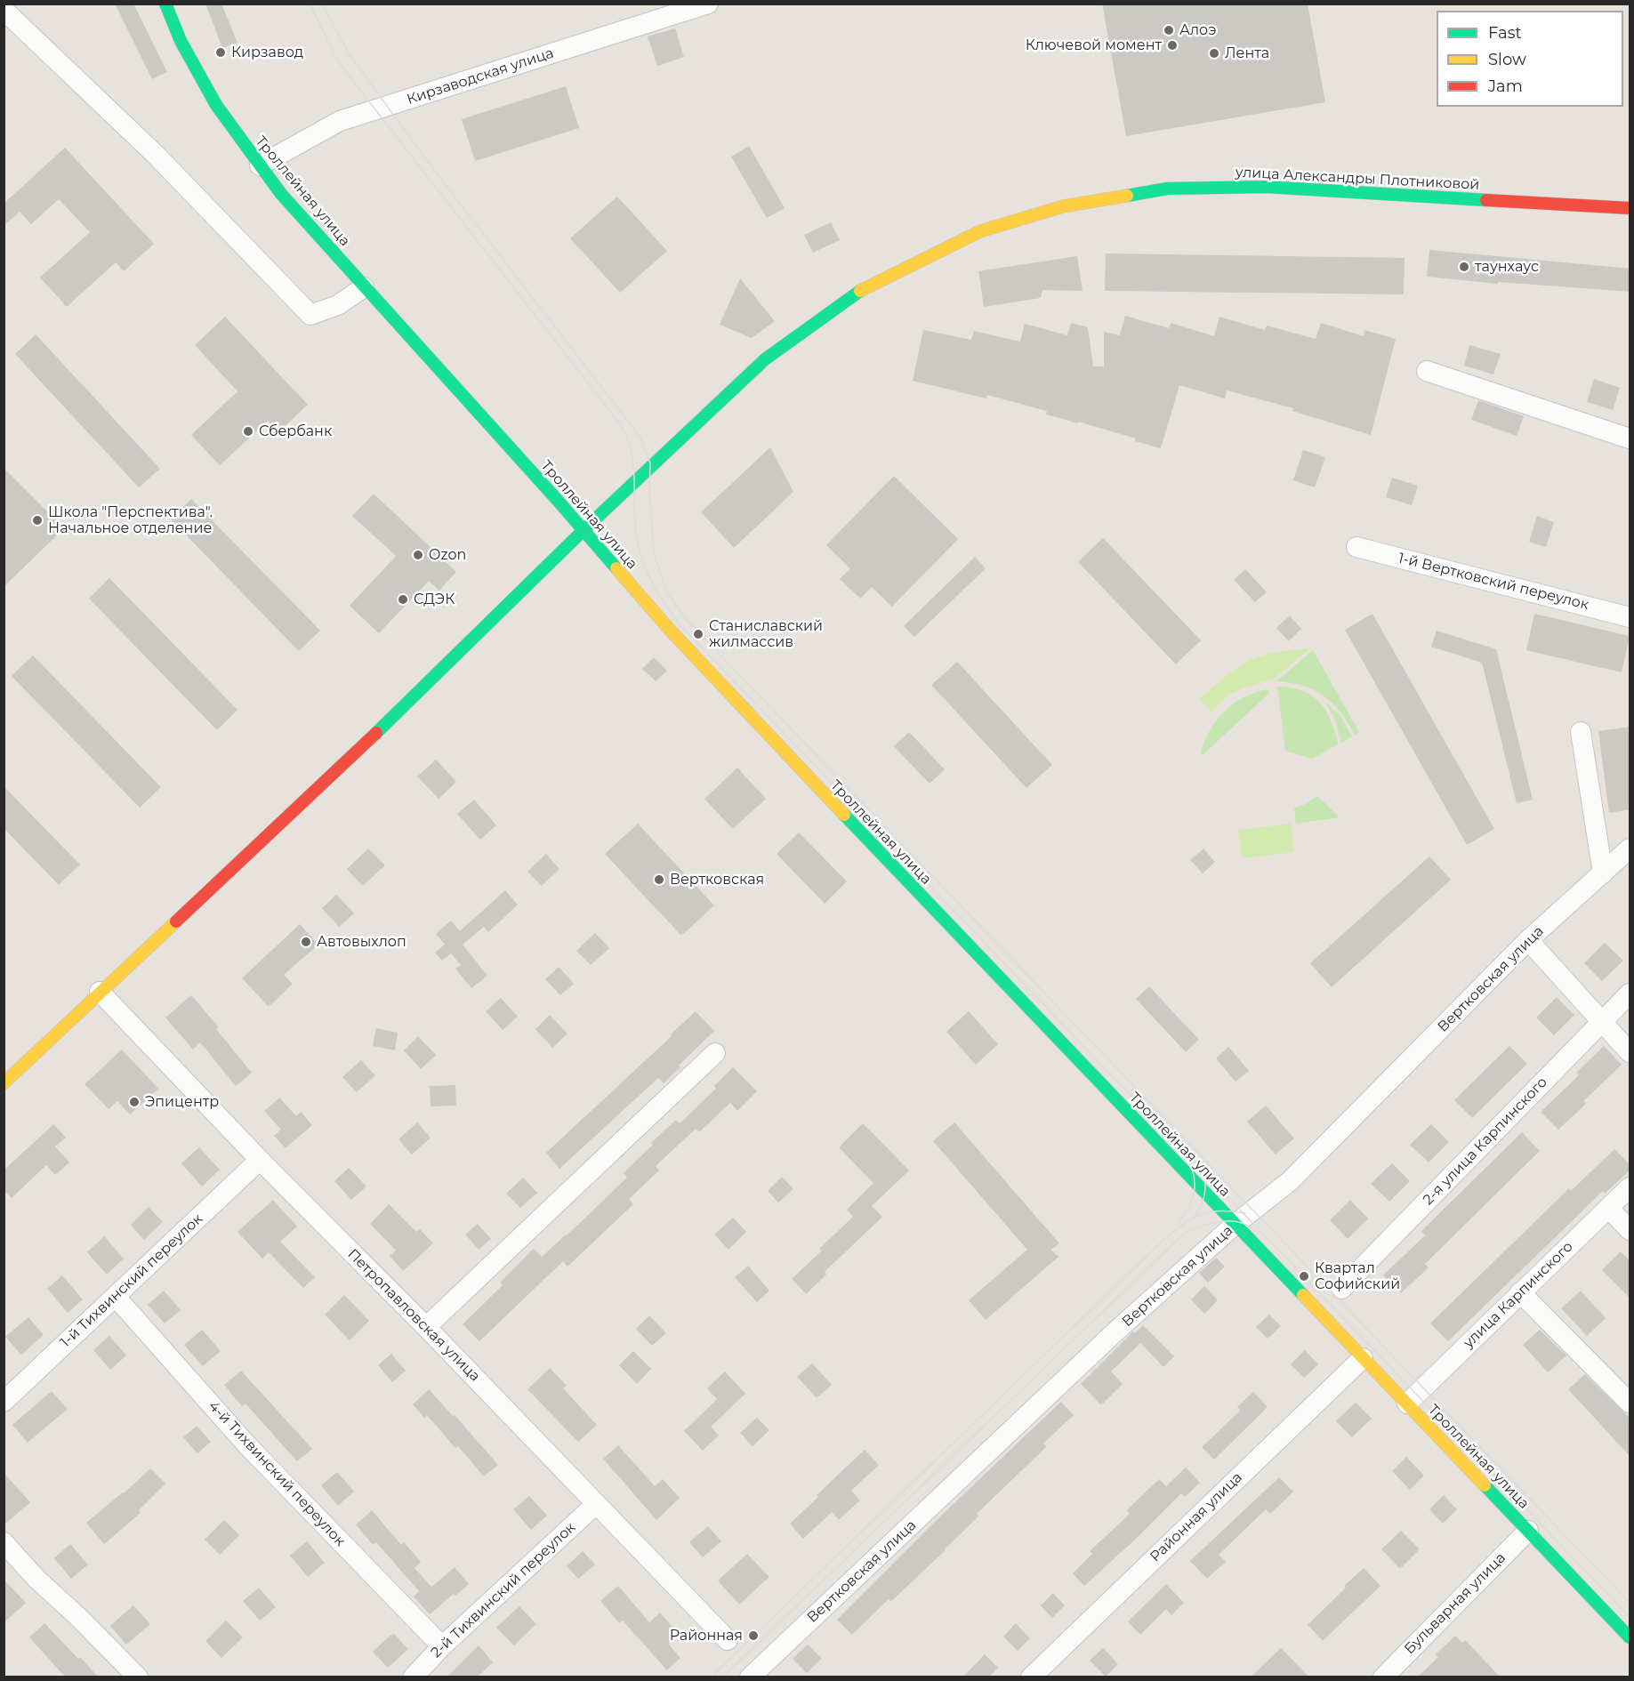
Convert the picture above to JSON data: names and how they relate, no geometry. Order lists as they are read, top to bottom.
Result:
{
  "streets": {
    "main road": ["улица Александры Плотниковой", "Троллейная улица"],
    "street": [
      "Кирзаводская улица",
      "1-й Вертковский переулок",
      "Вертковская улица",
      "2-я улица Карпинского",
      "1-й Тихвинский переулок",
      "улица Карпинского",
      "Петропавловская улица",
      "4-й Тихвинский переулок",
      "Районная улица",
      "2-й Тихвинский переулок",
      "Бульварная улица"
    ]
  },
  "crossings": [
    ["Кирзаводская улица", "Троллейная улица"],
    ["улица Александры Плотниковой", "Троллейная улица"],
    ["улица Александры Плотниковой", "Петропавловская улица"],
    ["Троллейная улица", "Вертковская улица"],
    ["Троллейная улица", "улица Карпинского"],
    ["Троллейная улица", "Районная улица"],
    ["Троллейная улица", "Бульварная улица"],
    ["1-й Тихвинский переулок", "Петропавловская улица"],
    ["1-й Тихвинский переулок", "4-й Тихвинский переулок"],
    ["Петропавловская улица", "2-й Тихвинский переулок"],
    ["4-й Тихвинский переулок", "2-й Тихвинский переулок"]
  ],
  "places": [
    "Алоэ",
    "Ключевой момент",
    "Кирзавод",
    "Лента",
    "таунхаус",
    "Сбербанк",
    "Школа \"Перспектива\". Начальное отделение",
    "Ozon",
    "СДЭК",
    "Станиславский жилмассив",
    "Вертковская",
    "Автовыхлоп",
    "Эпицентр",
    "Квартал Софийский",
    "Районная"
  ],
  "legend": ["Fast", "Slow", "Jam"]
}
